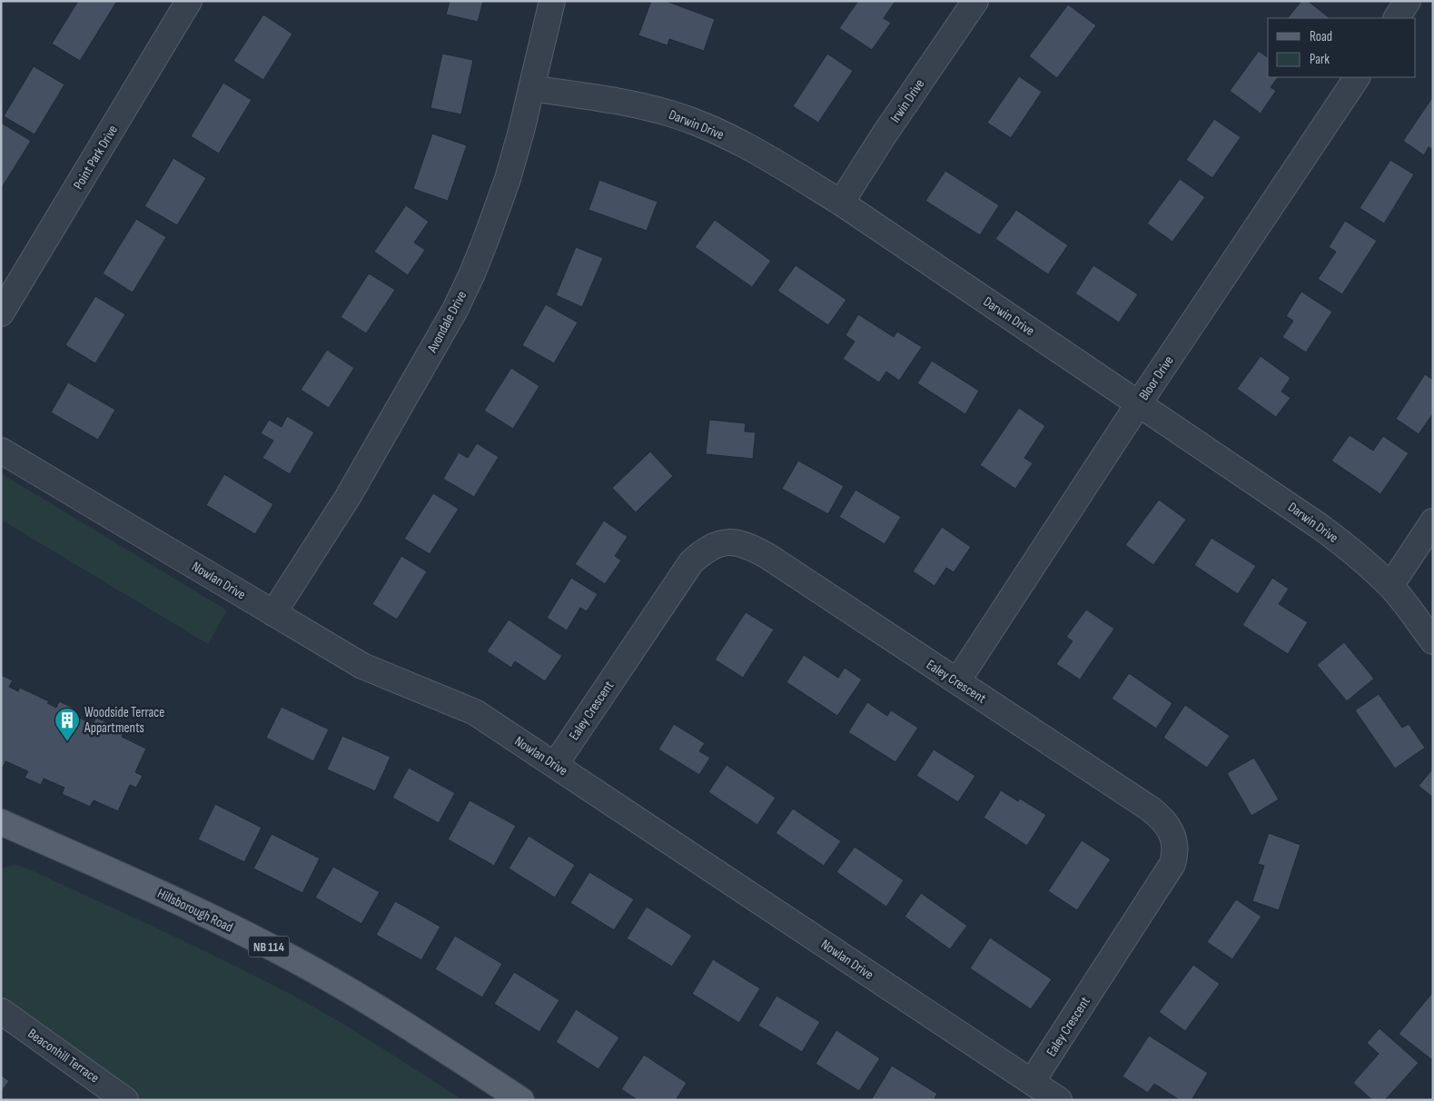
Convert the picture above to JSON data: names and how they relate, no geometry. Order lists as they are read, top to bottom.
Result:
{
  "streets": {
    "main road": ["Hillsborough Road", "NB 114"],
    "street": [
      "Irwin Drive",
      "Darwin Drive",
      "Point Park Drive",
      "Avondale Drive",
      "Bloor Drive",
      "Nowlan Drive",
      "Ealey Crescent",
      "Beaconhill Terrace"
    ]
  },
  "crossings": [
    ["Irwin Drive", "Darwin Drive"],
    ["Darwin Drive", "Avondale Drive"],
    ["Darwin Drive", "Bloor Drive"],
    ["Avondale Drive", "Nowlan Drive"],
    ["Bloor Drive", "Ealey Crescent"],
    ["Nowlan Drive", "Ealey Crescent"]
  ],
  "places": {
    "building": ["Woodside Terrace Appartments"]
  },
  "legend": ["Road", "Park"]
}
